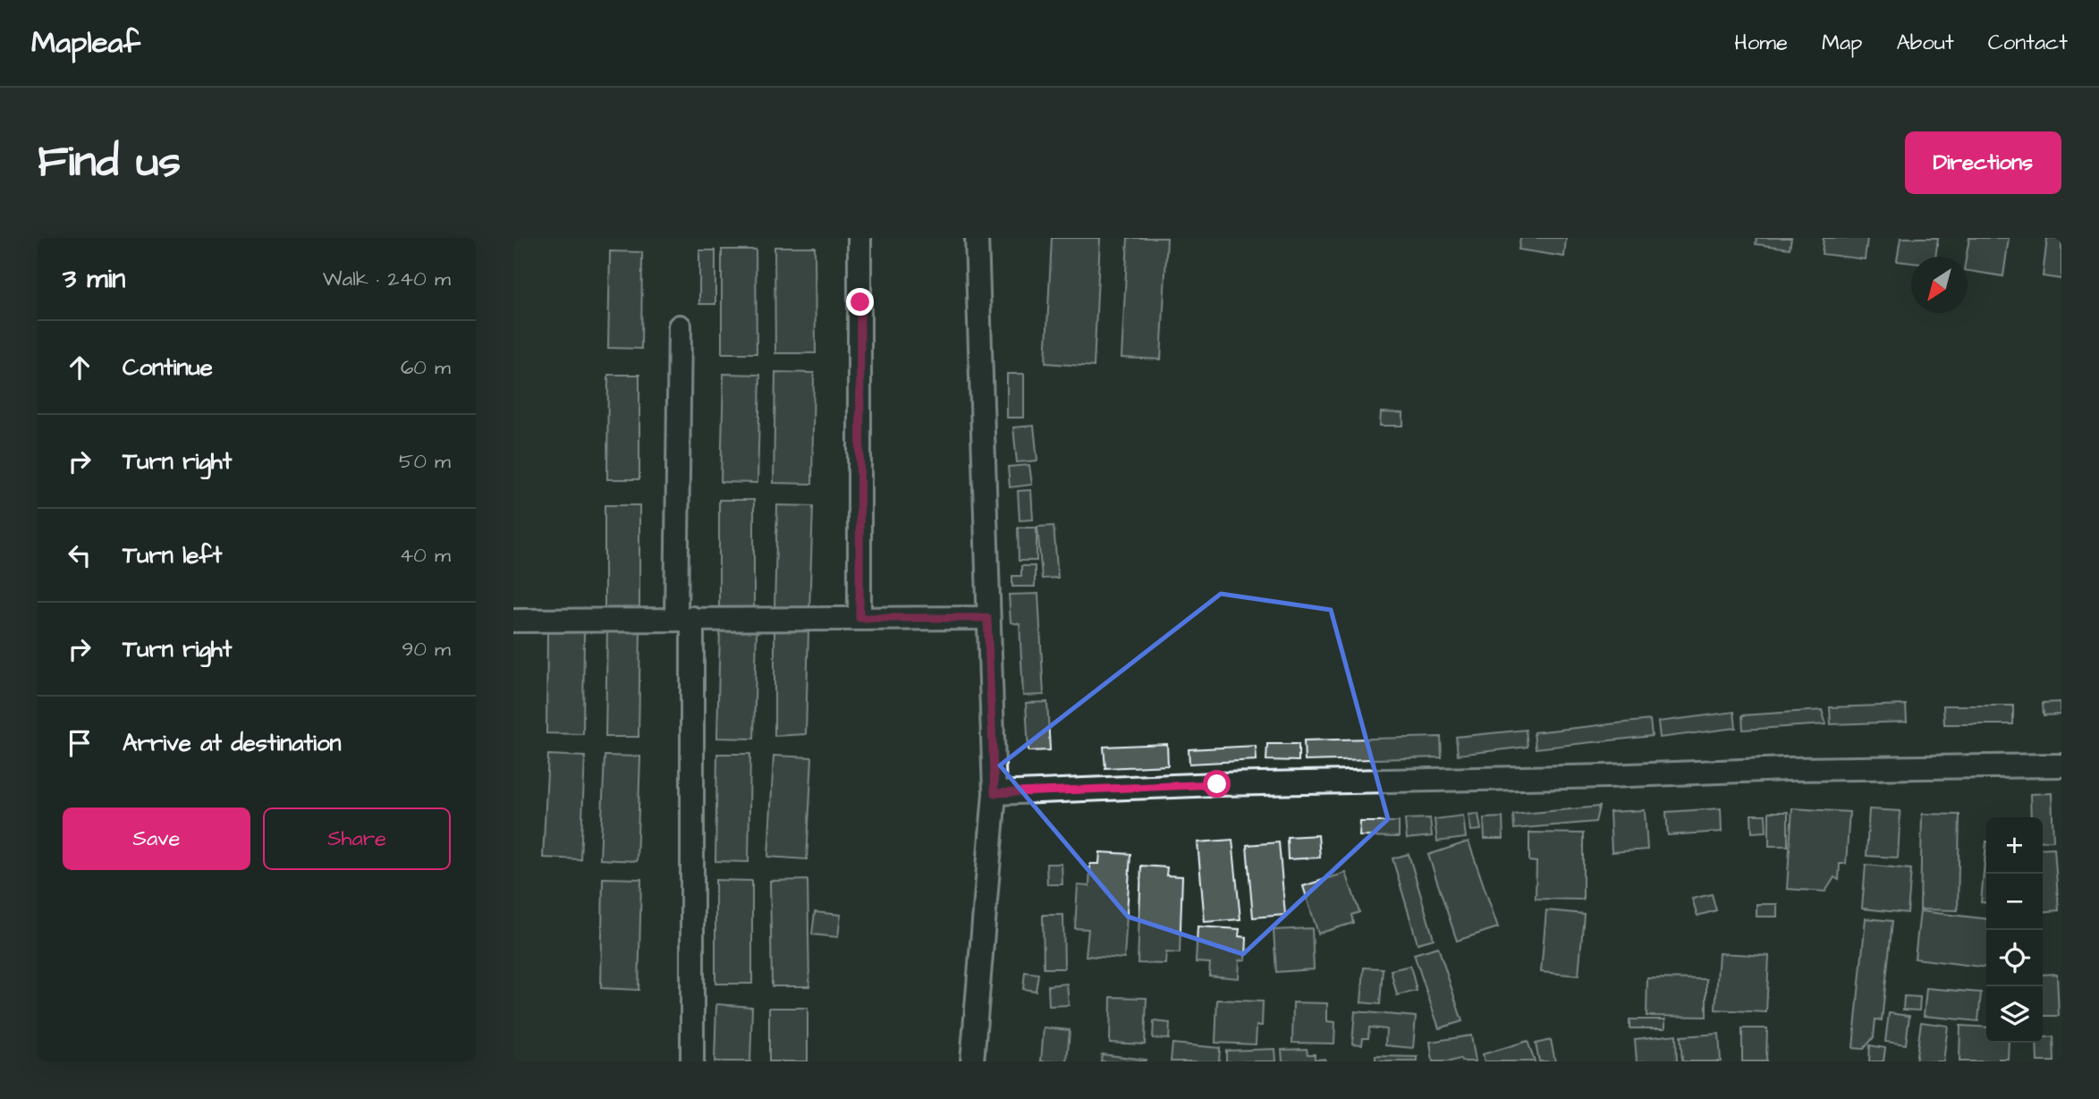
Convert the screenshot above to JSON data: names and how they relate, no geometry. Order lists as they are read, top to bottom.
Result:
{
  "north": "bottom left",
  "page": {
    "header": "Mapleaf",
    "nav": [
      "Home",
      "Map",
      "About",
      "Contact"
    ],
    "buttons": [
      "Directions",
      ["Save", "Share"]
    ],
    "title": "Find us",
    "heading": ["3 min", "Walk · 240 m"],
    "list": [
      ["Continue", "60 m"],
      ["Turn right", "50 m"],
      ["Turn left", "40 m"],
      ["Turn right", "90 m"],
      "Arrive at destination"
    ],
    "map_buttons": ["+", "−"]
  }
}
